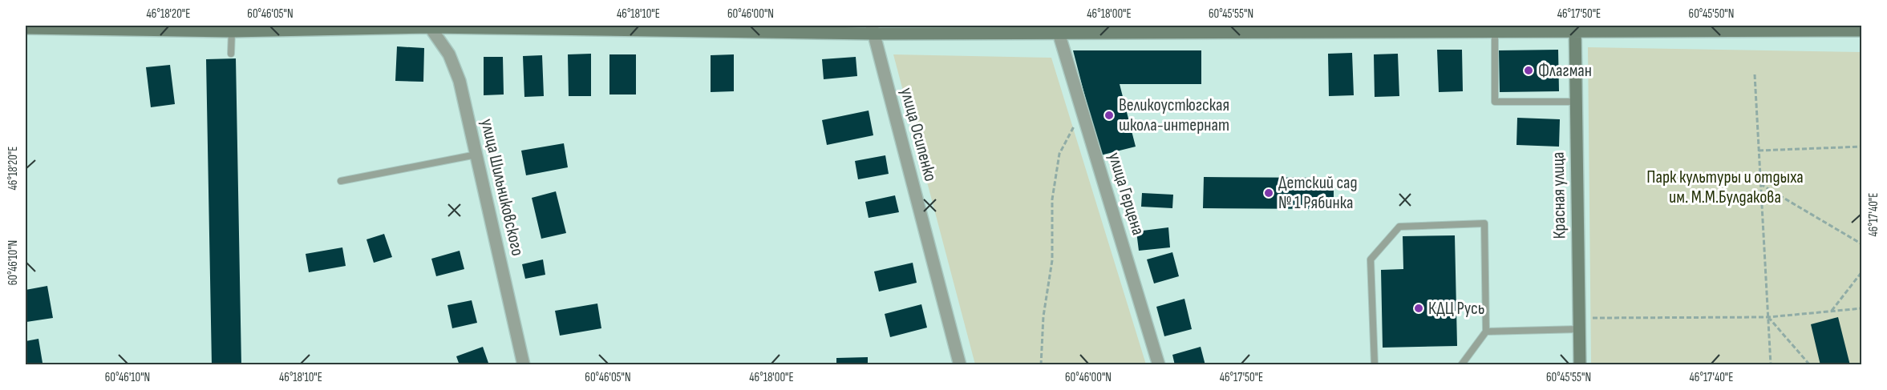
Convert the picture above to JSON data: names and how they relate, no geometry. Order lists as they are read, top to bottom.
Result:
{
  "streets": {
    "street": [
      "улица Осипенко",
      "улица Шильниковского",
      "улица Герцена",
      "Красная улица"
    ]
  },
  "parks": ["Парк культуры и отдыха им. М.М.Булдакова"],
  "places": [
    "Флагман",
    "Великоустюгская школа-интернат",
    "Детский сад № 1 Рябинка",
    "КДЦ Русь"
  ],
  "coordinates": [
    "46°18'20\"E",
    "60°46'05\"N",
    "46°18'10\"E",
    "60°46'00\"N",
    "46°18'00\"E",
    "60°45'55\"N",
    "46°17'50\"E",
    "60°45'50\"N",
    "46°17'40\"E",
    "60°46'10\"N"
  ]
}
